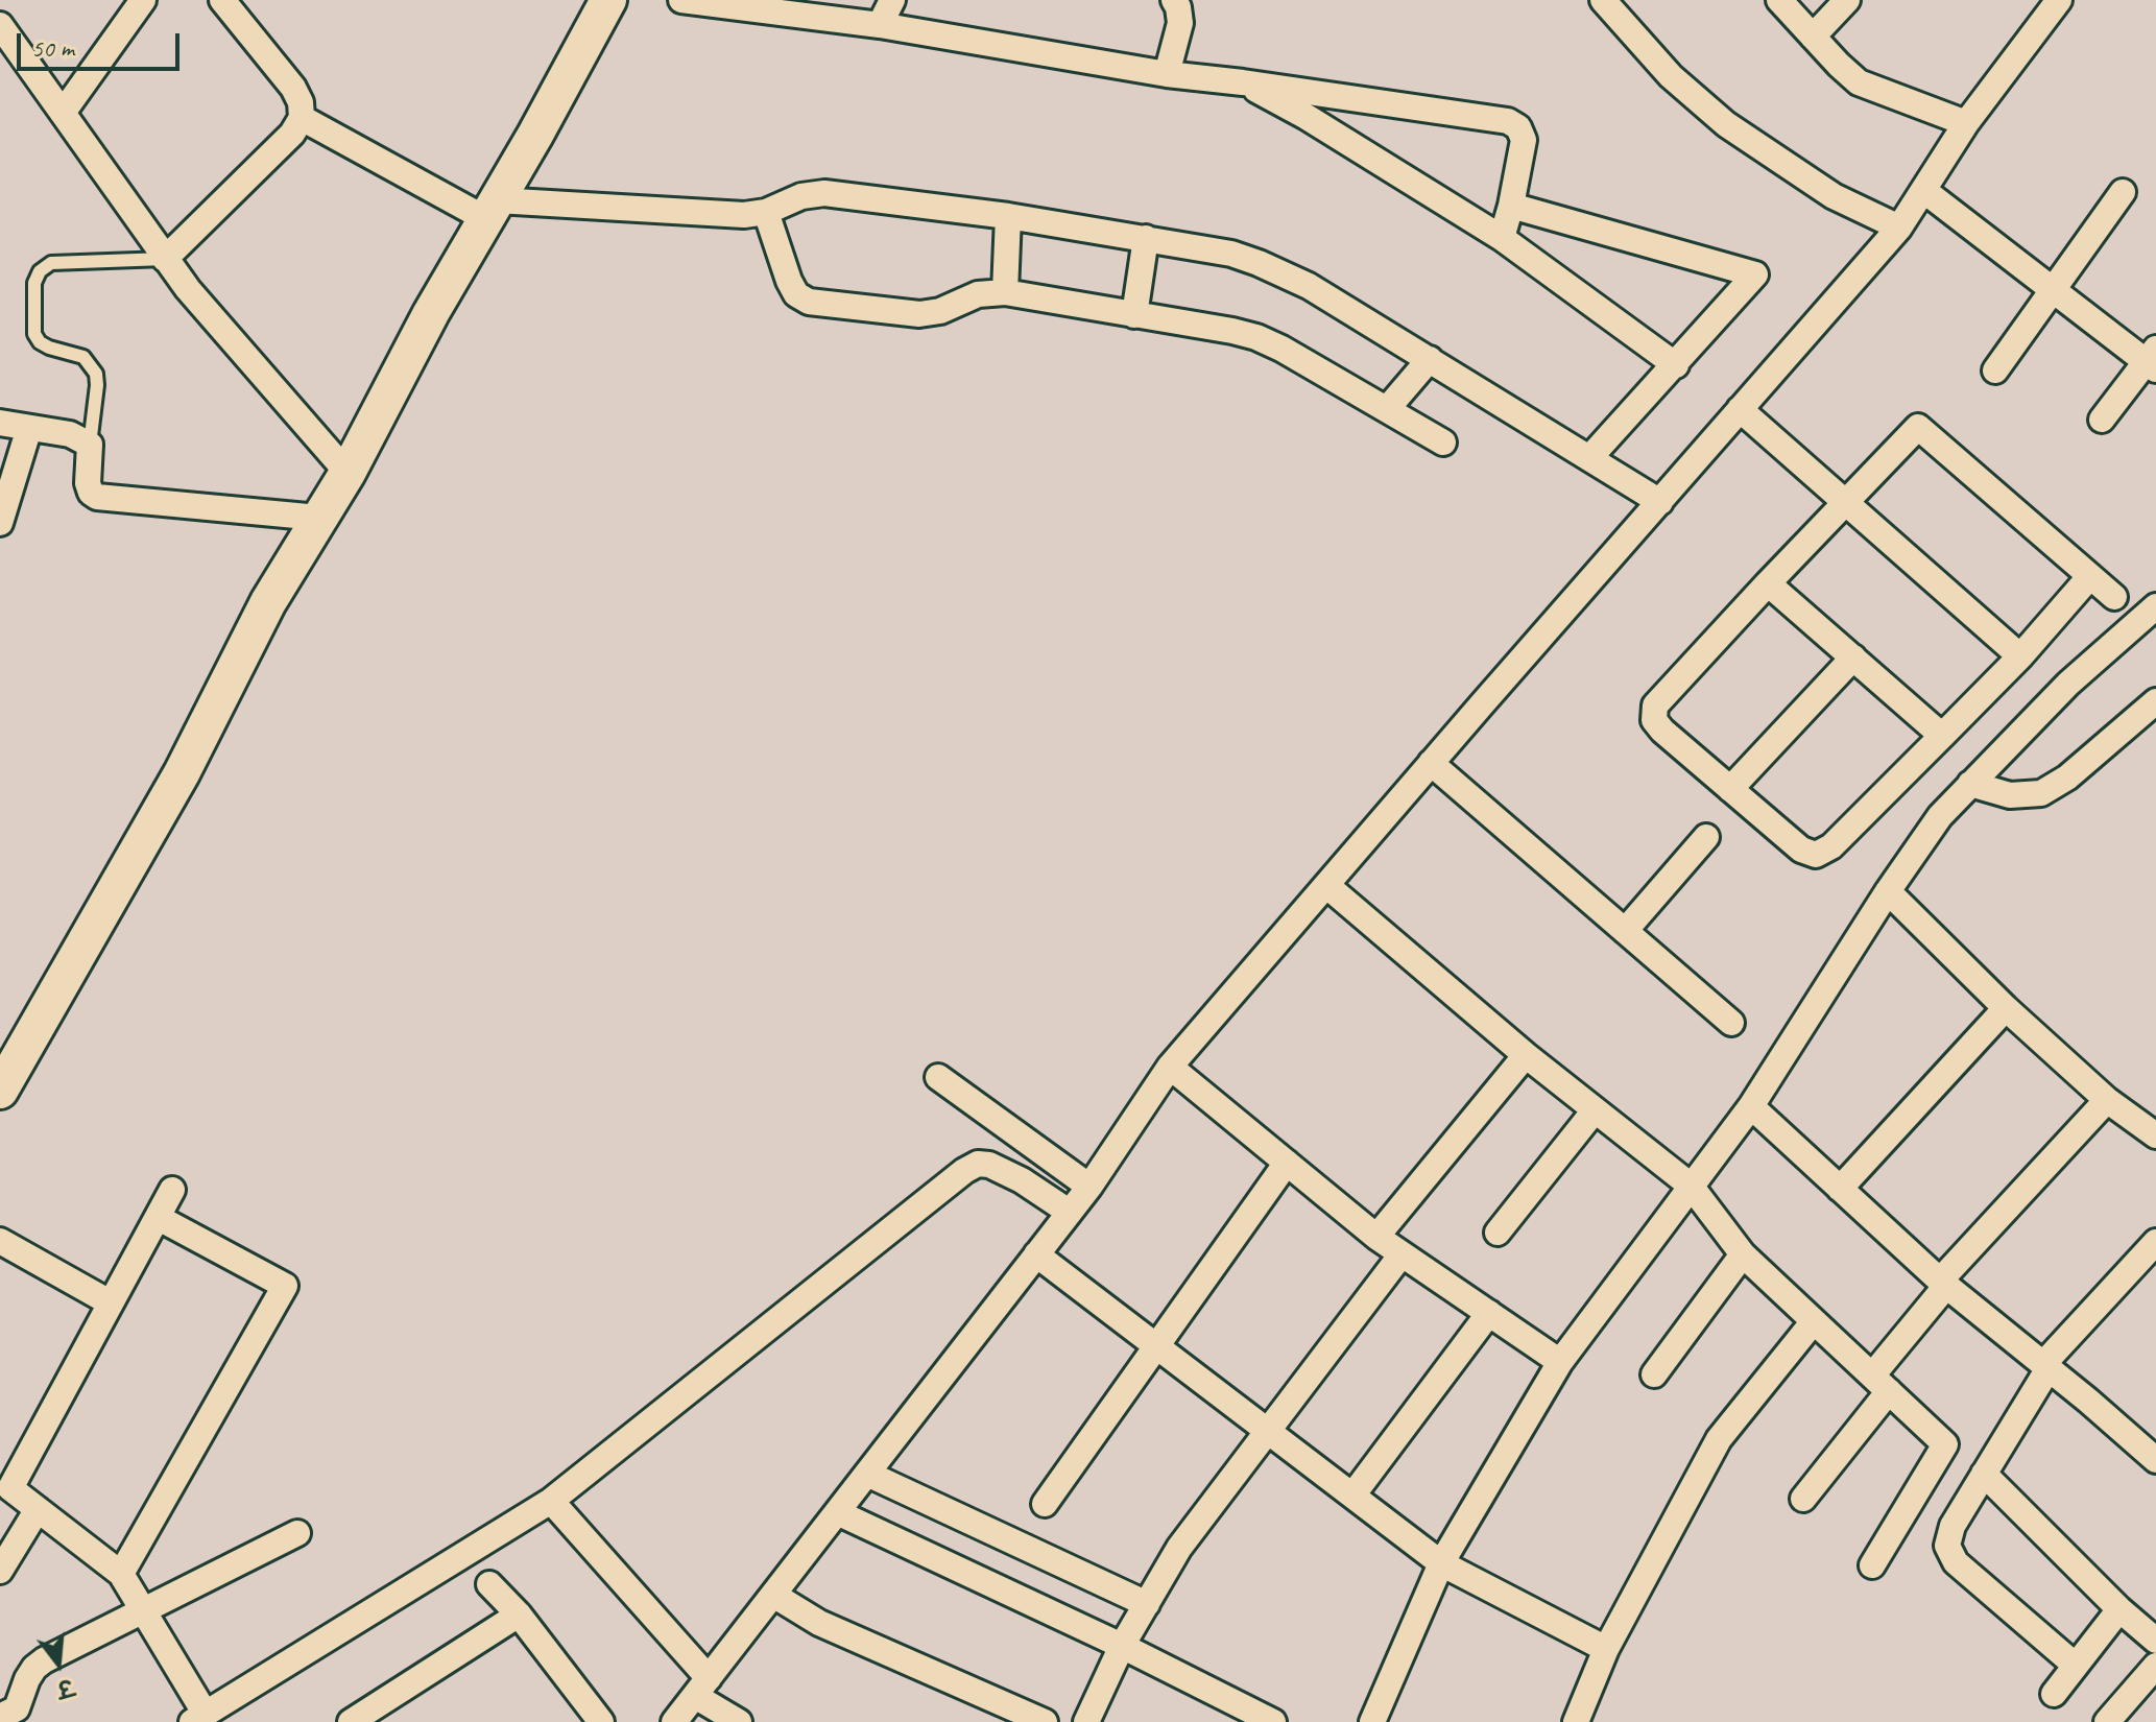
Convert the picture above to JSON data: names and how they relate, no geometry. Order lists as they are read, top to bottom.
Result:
{
  "scale_bar": "50 m",
  "north": "bottom"
}
